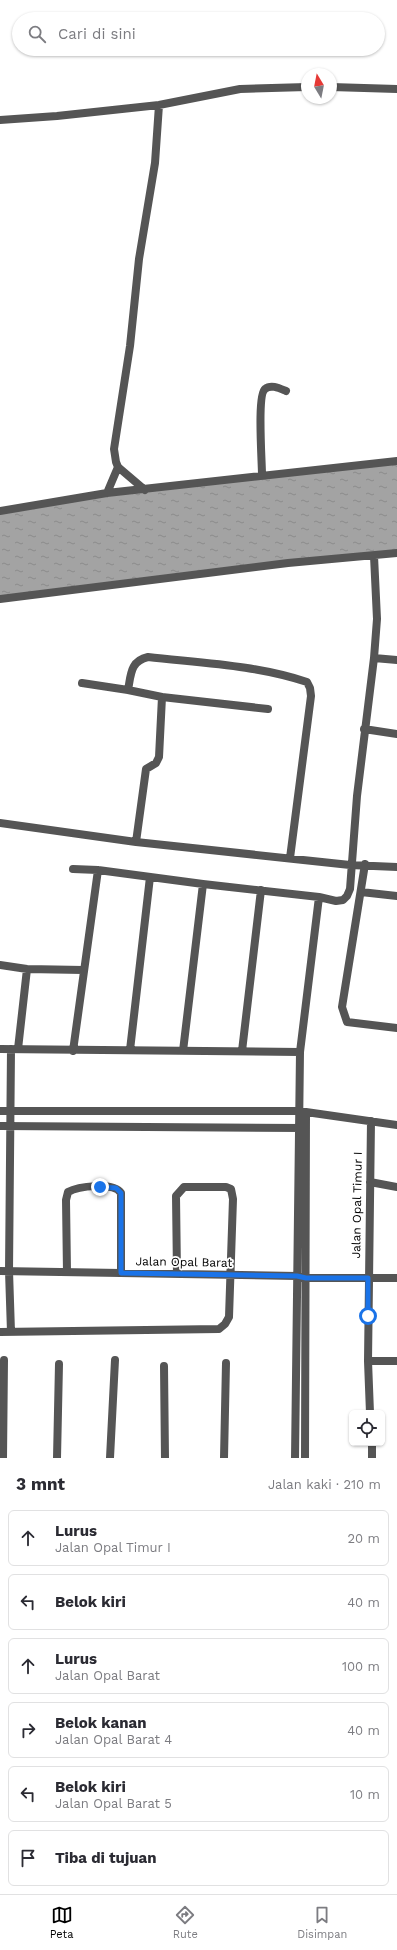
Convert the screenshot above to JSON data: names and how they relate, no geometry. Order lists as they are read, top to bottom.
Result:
{
  "streets": {
    "street": ["Jalan Opal Timur I", "Jalan Opal Barat"]
  },
  "crossings": [
    ["Jalan Opal Timur I", "Jalan Opal Barat"]
  ],
  "north": "top",
  "page": {
    "search": "Cari di sini",
    "heading": ["3 mnt", "Jalan kaki · 210 m"],
    "list": [
      ["Lurus", "Jalan Opal Timur I", "20 m"],
      ["Belok kiri", "40 m"],
      ["Lurus", "Jalan Opal Barat", "100 m"],
      ["Belok kanan", "Jalan Opal Barat 4", "40 m"],
      ["Belok kiri", "Jalan Opal Barat 5", "10 m"],
      "Tiba di tujuan"
    ],
    "nav": ["Peta", "Rute", "Disimpan"]
  }
}
